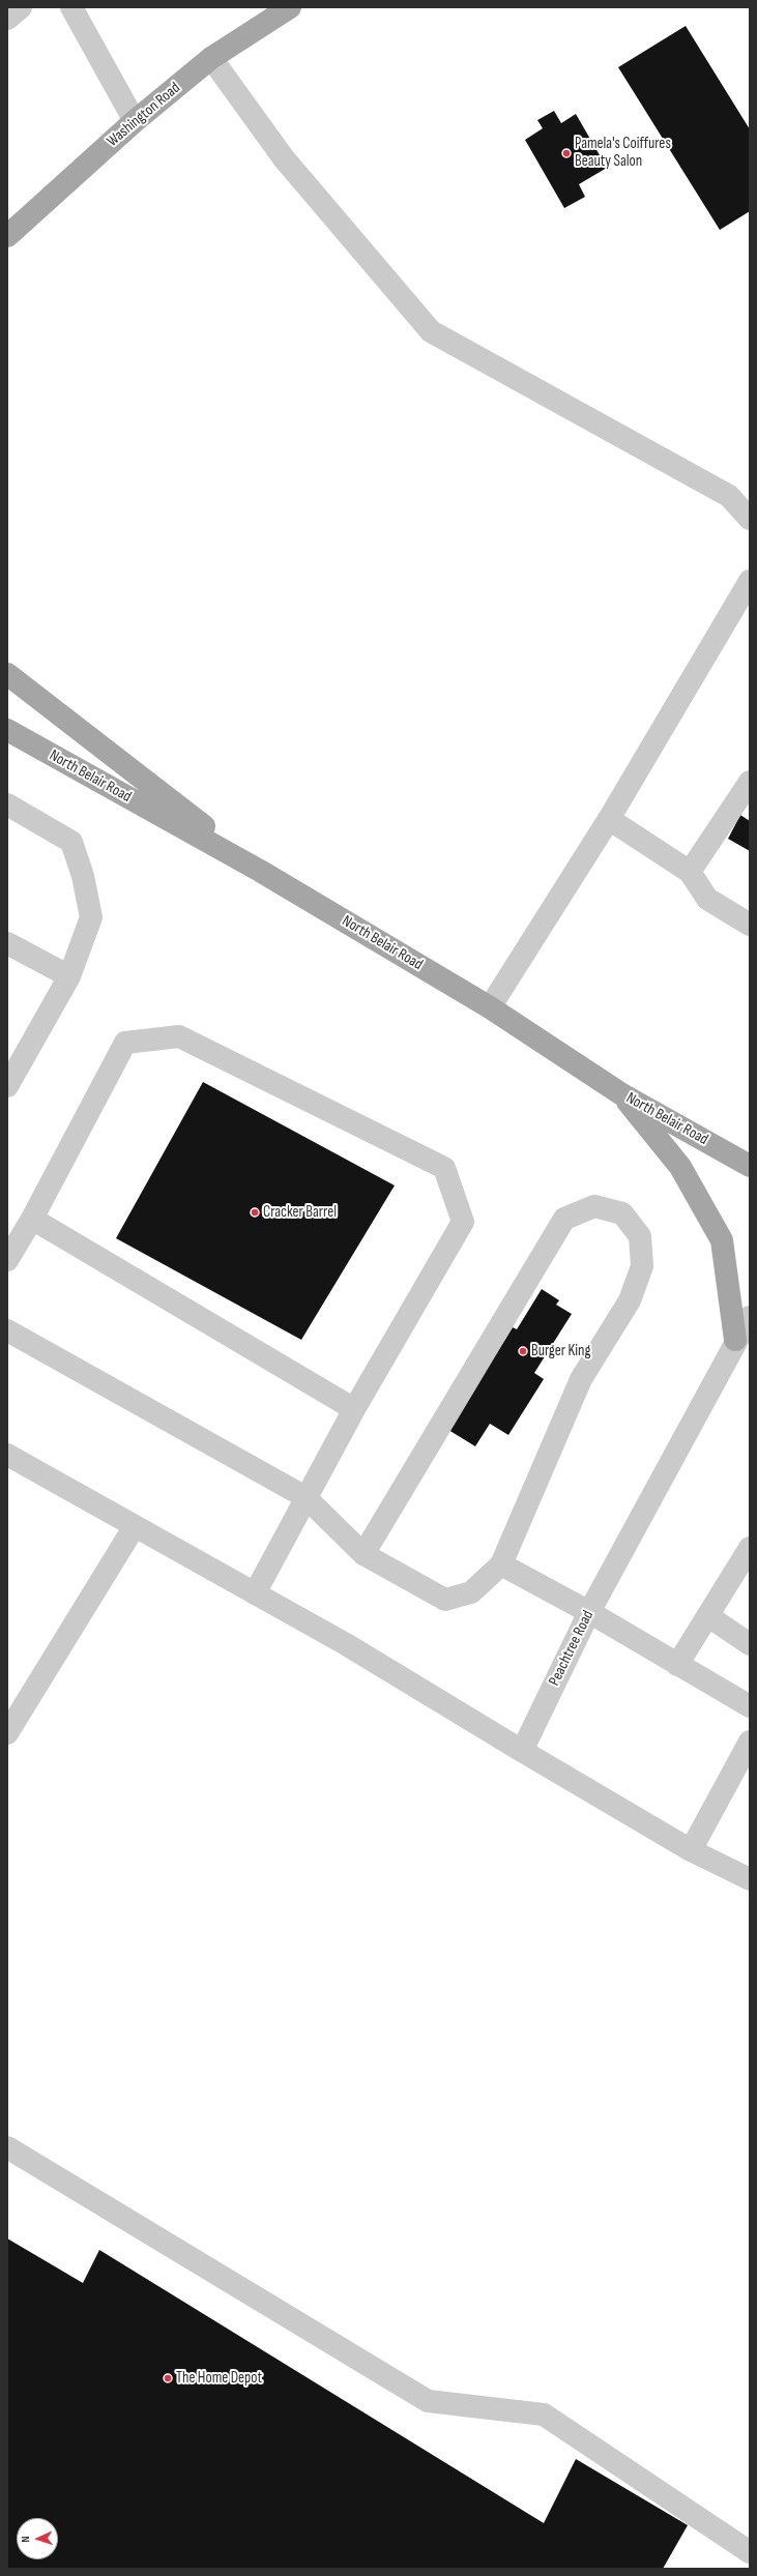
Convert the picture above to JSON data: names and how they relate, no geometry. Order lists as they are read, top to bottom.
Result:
{
  "streets": {
    "main road": ["Washington Road", "North Belair Road"],
    "lane": ["Peachtree Road"]
  },
  "places": [
    "Pamela's Coiffures Beauty Salon",
    "Cracker Barrel",
    "Burger King",
    "The Home Depot"
  ],
  "north": "left"
}
